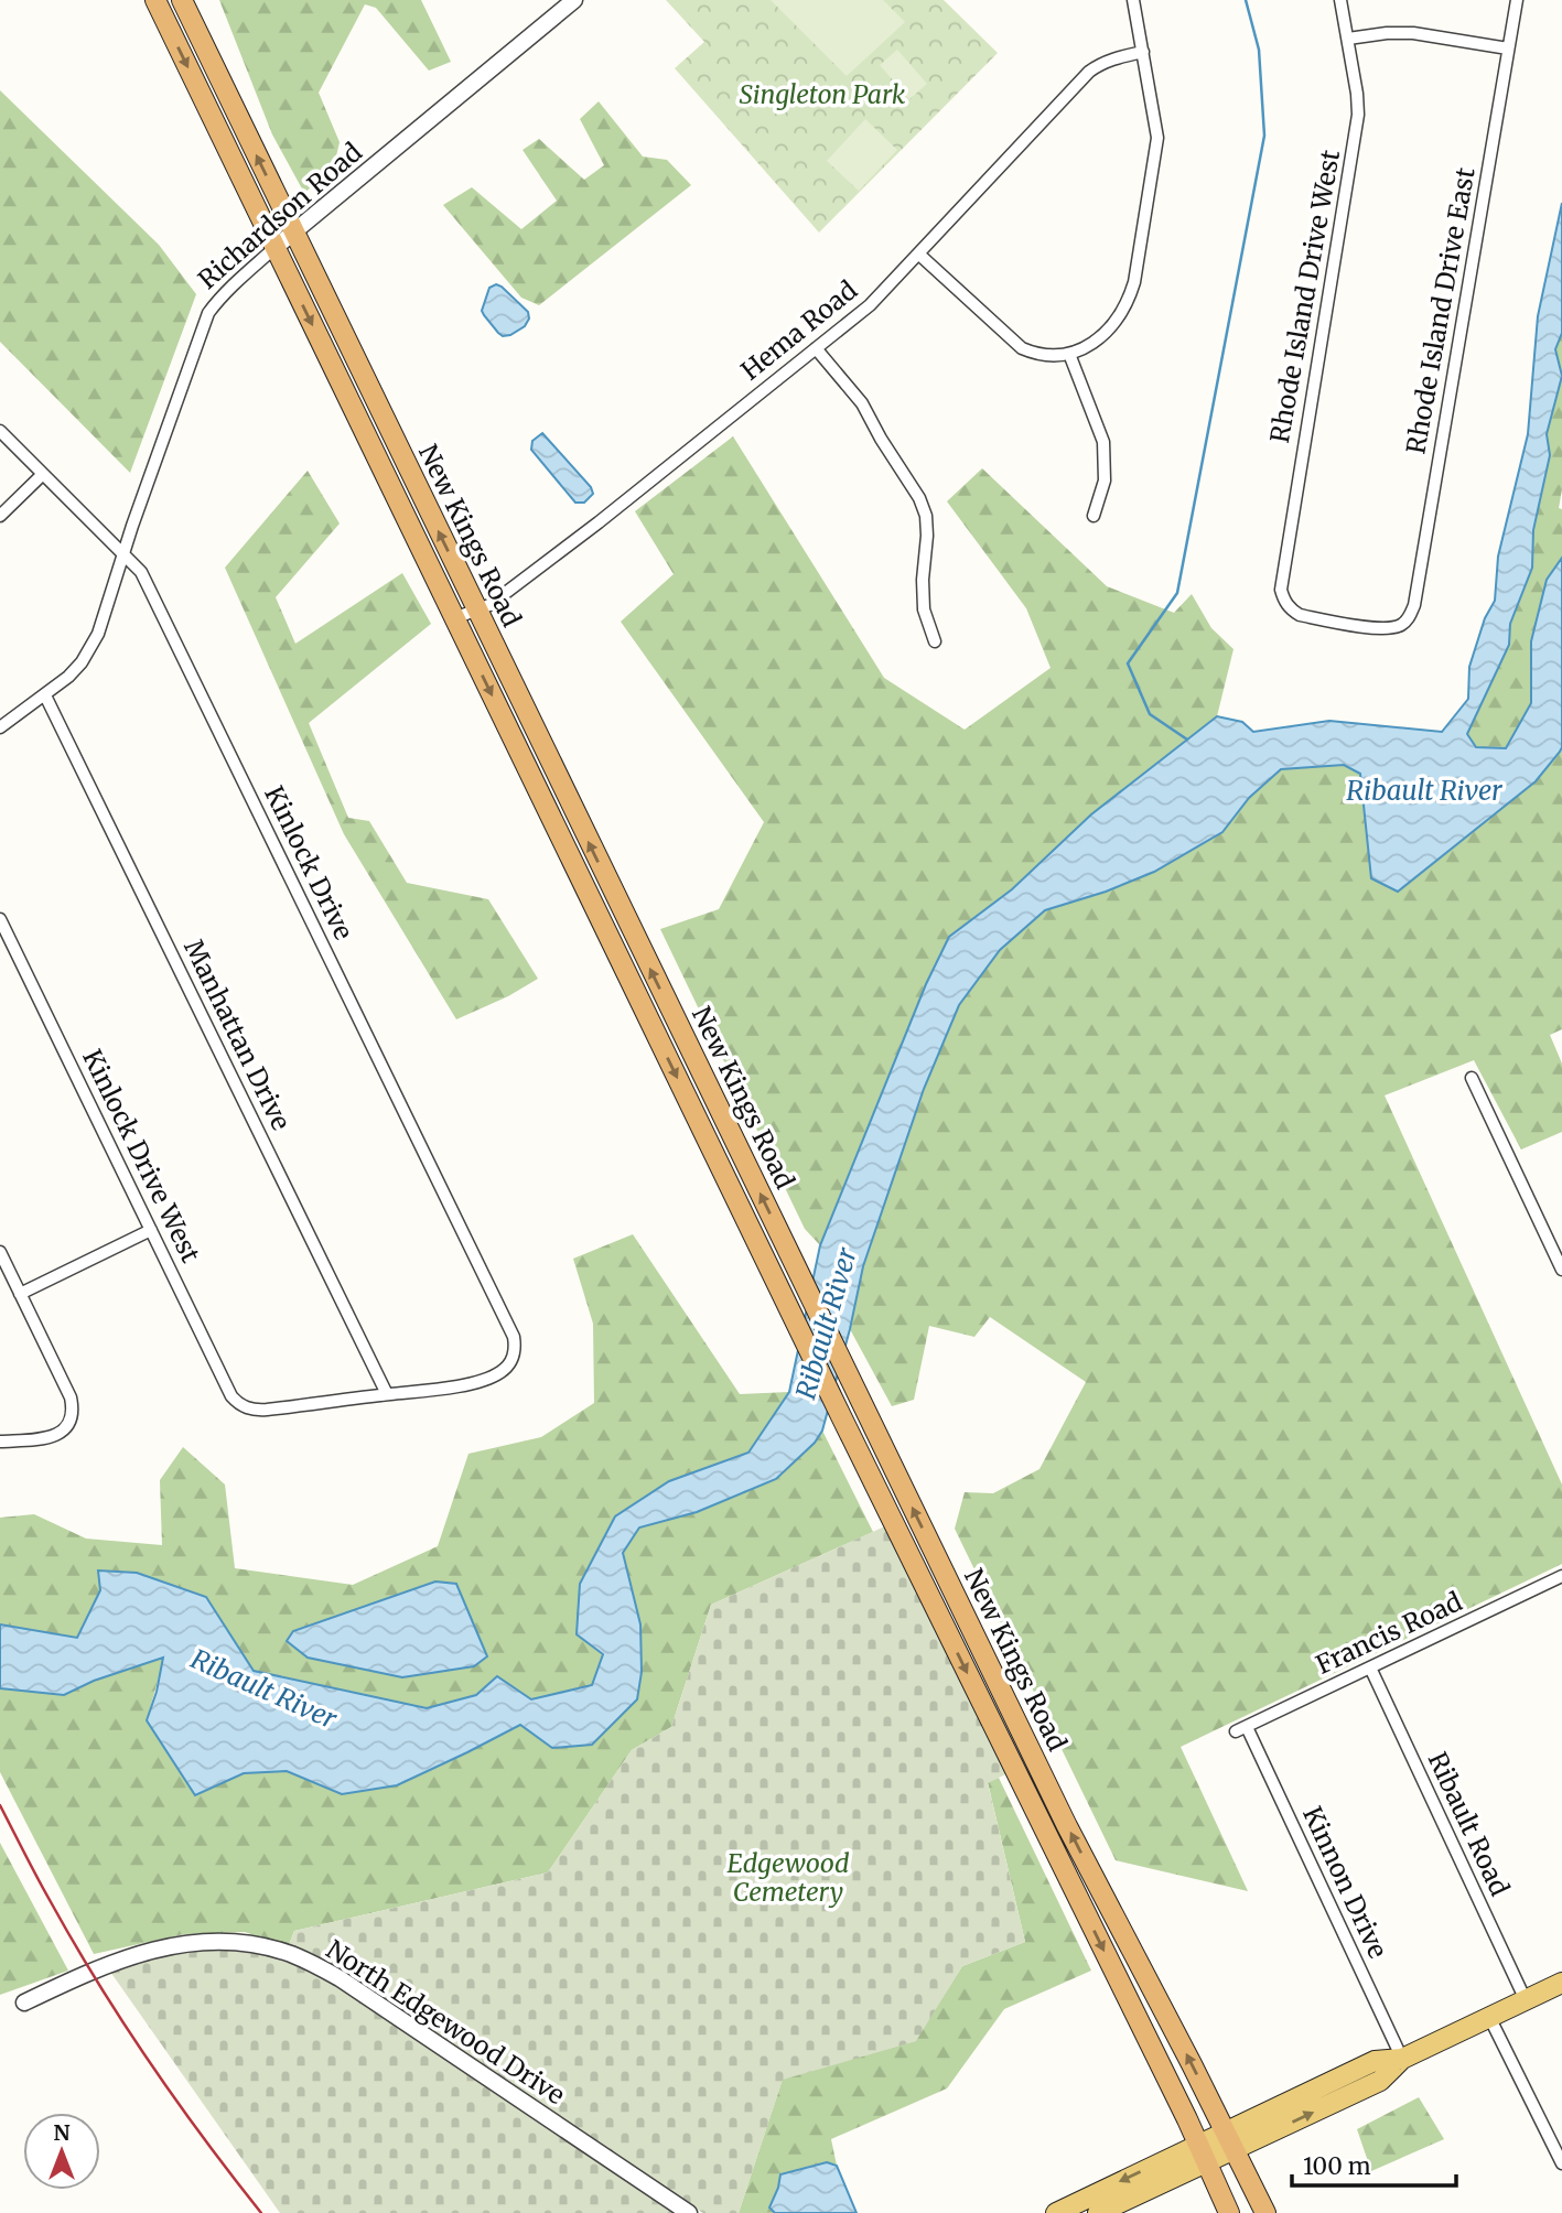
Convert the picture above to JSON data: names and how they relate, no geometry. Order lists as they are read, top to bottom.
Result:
{
  "streets": {
    "highway": ["New Kings Road"],
    "street": [
      "Richardson Road",
      "Rhode Island Drive West",
      "Rhode Island Drive East",
      "Hema Road",
      "Kinlock Drive",
      "Manhattan Drive",
      "Kinlock Drive West",
      "Francis Road",
      "Ribault Road",
      "Kinnon Drive",
      "North Edgewood Drive"
    ]
  },
  "crossings": [
    ["Richardson Road", "New Kings Road"],
    ["Richardson Road", "Kinlock Drive"],
    ["Richardson Road", "Manhattan Drive"],
    ["Rhode Island Drive West", "Rhode Island Drive East"],
    ["Hema Road", "New Kings Road"],
    ["Kinlock Drive", "Manhattan Drive"],
    ["Kinlock Drive", "Kinlock Drive West"],
    ["Manhattan Drive", "Kinlock Drive West"],
    ["Francis Road", "Ribault Road"],
    ["Francis Road", "Kinnon Drive"]
  ],
  "water": ["Ribault River"],
  "parks": ["Singleton Park", "Edgewood Cemetery"],
  "scale_bar": "100 m",
  "north": "top"
}
